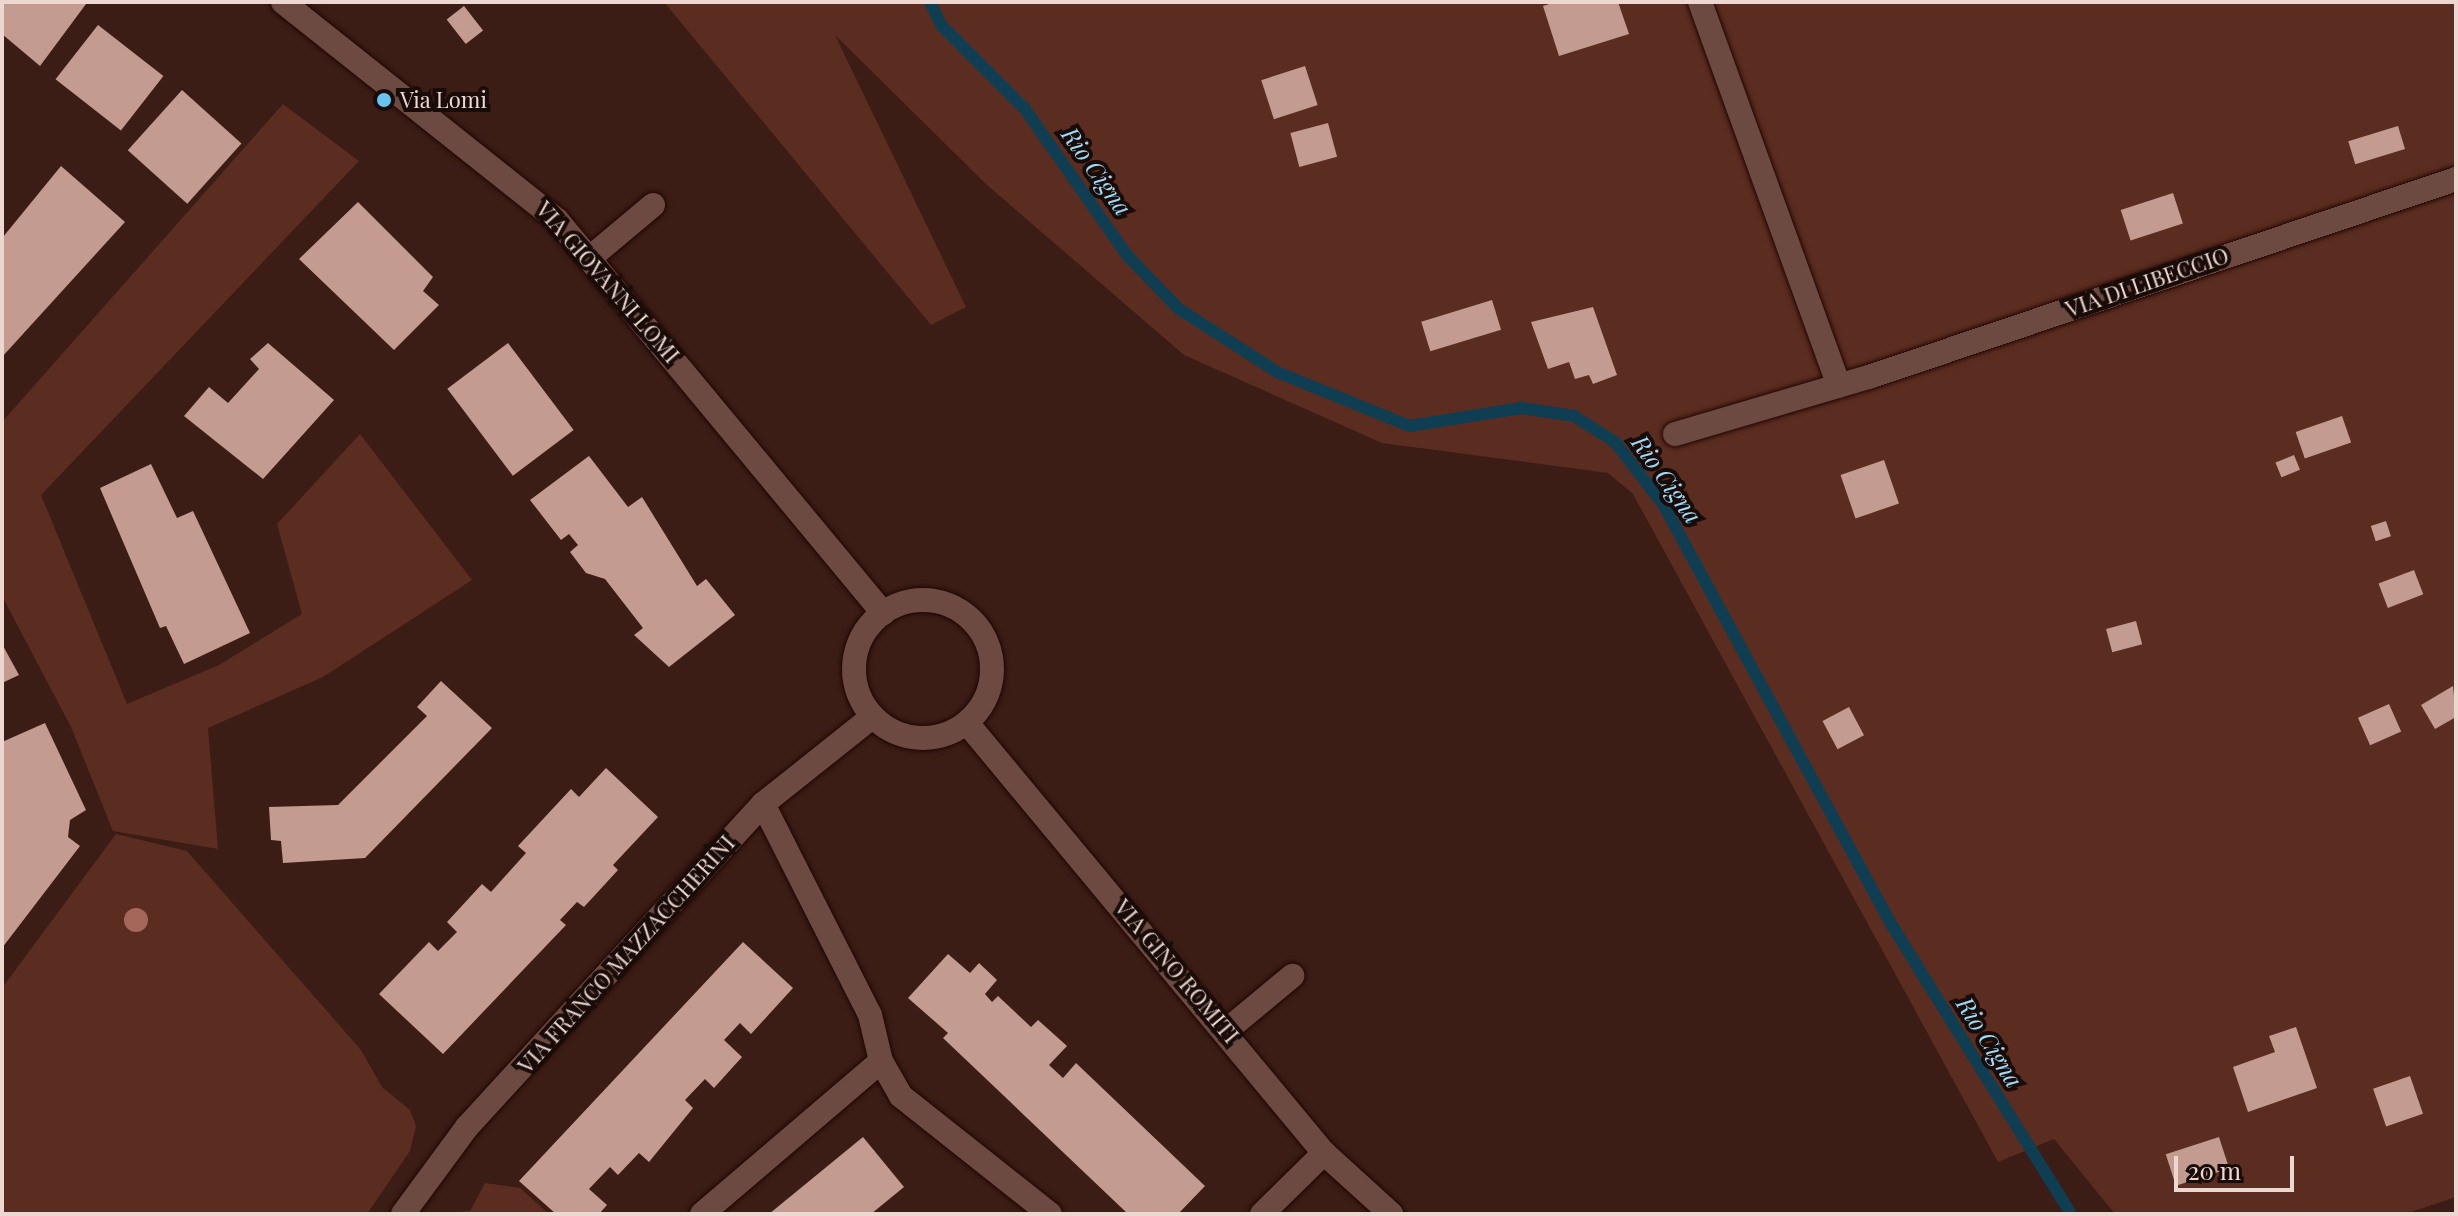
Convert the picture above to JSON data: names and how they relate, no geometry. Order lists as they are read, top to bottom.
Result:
{
  "streets": {
    "street": [
      "VIA GIOVANNI LOMI",
      "VIA DI LIBECCIO",
      "VIA FRANCO MAZZACCHERINI",
      "VIA GINO ROMITI"
    ]
  },
  "crossings": [
    ["VIA GIOVANNI LOMI", "VIA FRANCO MAZZACCHERINI"],
    ["VIA GIOVANNI LOMI", "VIA GINO ROMITI"],
    ["VIA FRANCO MAZZACCHERINI", "VIA GINO ROMITI"]
  ],
  "water": ["Rio Cigna"],
  "places": ["Via Lomi"],
  "scale_bar": "20 m"
}
